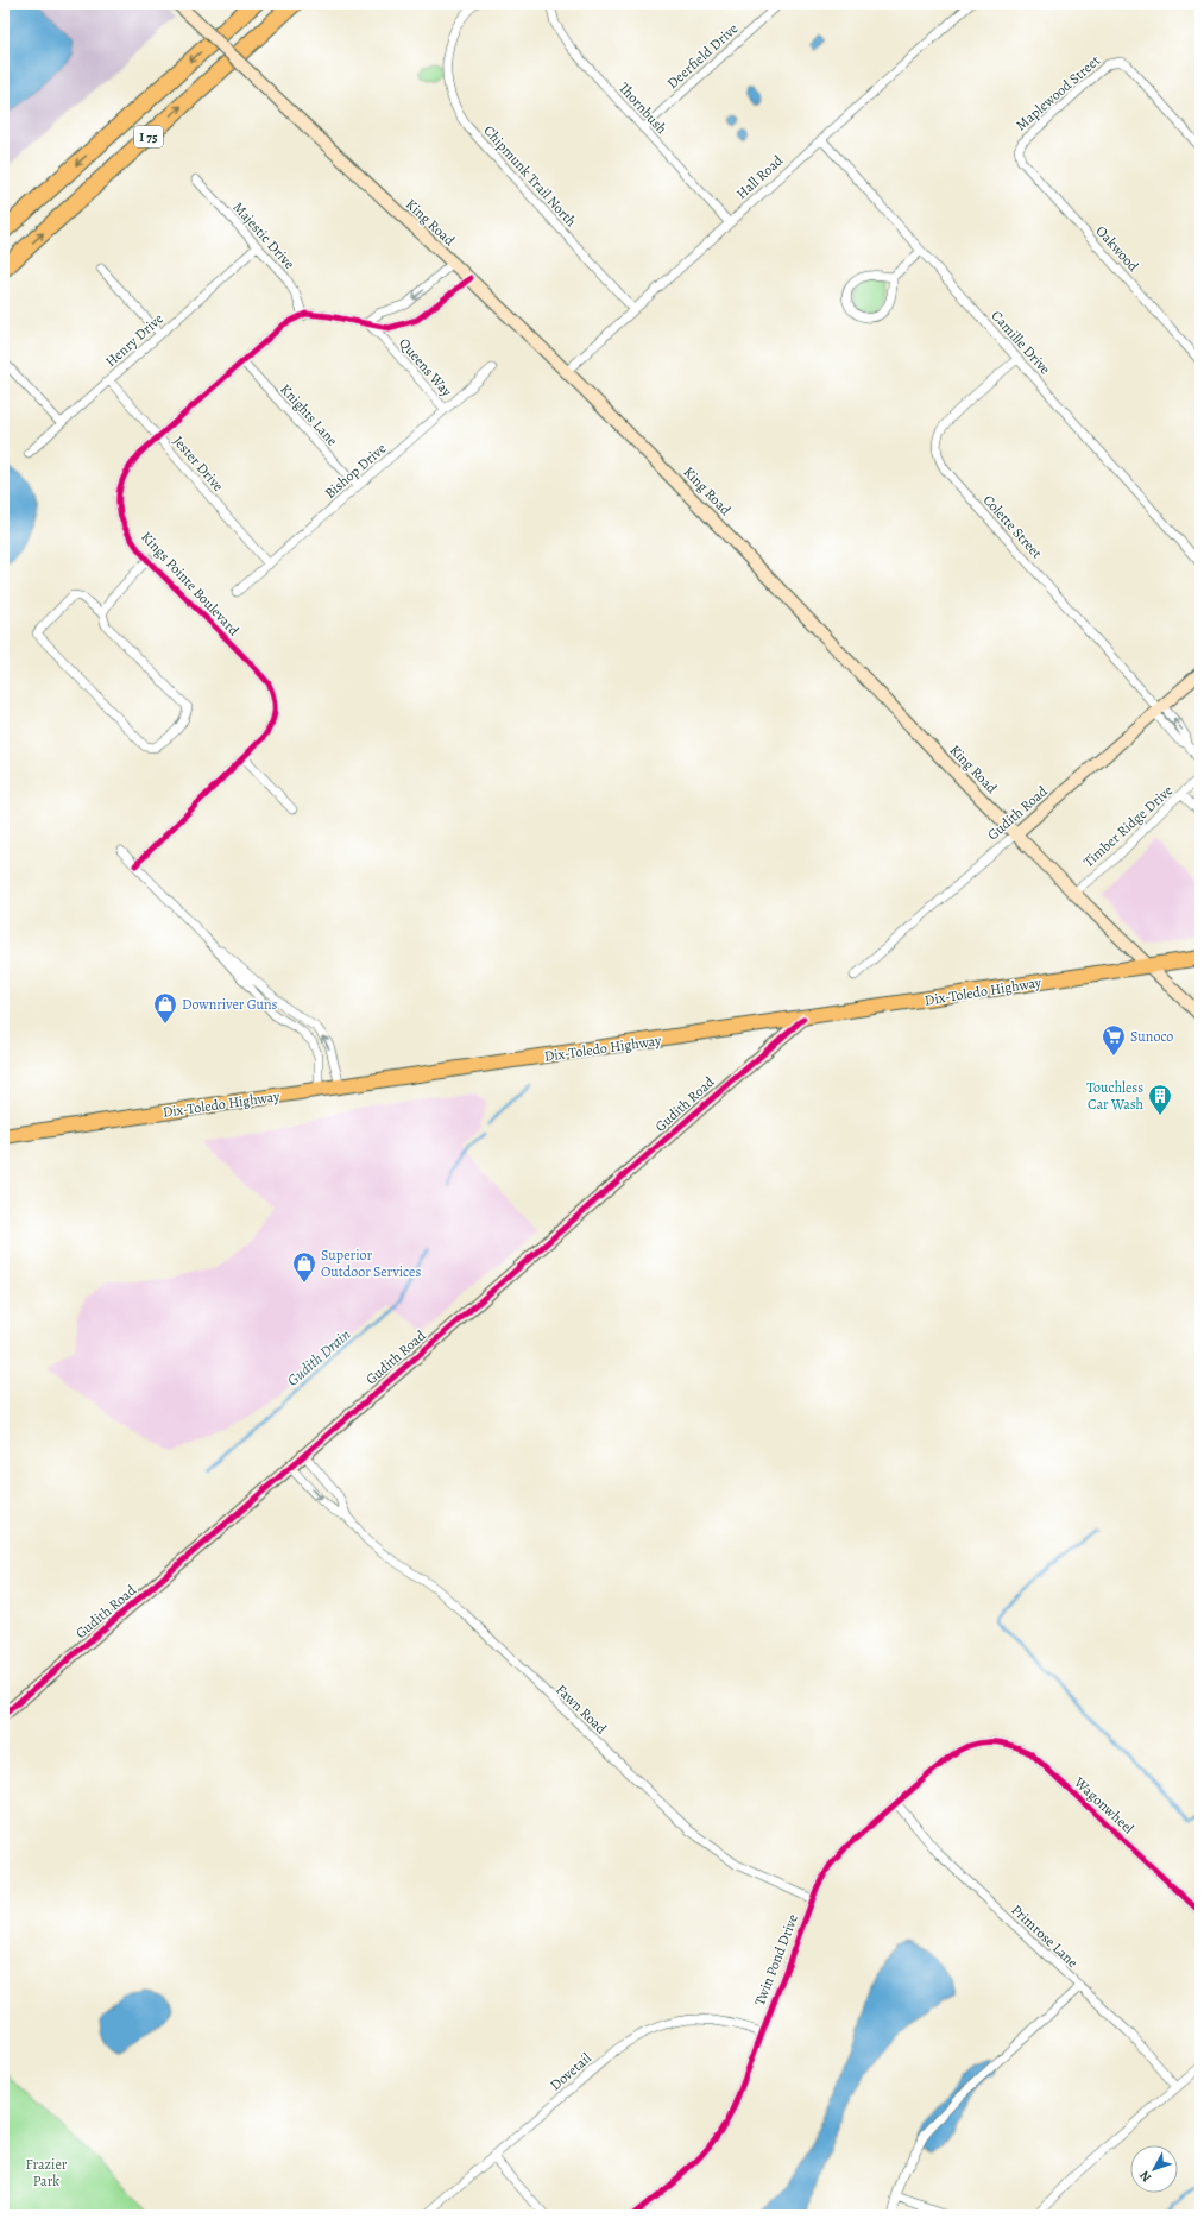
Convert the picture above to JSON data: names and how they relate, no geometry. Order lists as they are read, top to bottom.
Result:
{
  "streets": {
    "highway": ["I 75"],
    "main road": ["King Road", "Gudith Road", "Dix-Toledo Highway"],
    "street": [
      "Deerfield Drive",
      "Maplewood Street",
      "Thornbush",
      "Chipmunk Trail North",
      "Hall Road",
      "Majestic Drive",
      "Oakwood",
      "Henry Drive",
      "Camille Drive",
      "Queens Way",
      "Knights Lane",
      "Jester Drive",
      "Bishop Drive",
      "Colette Street",
      "Kings Pointe Boulevard",
      "Timber Ridge Drive",
      "Fawn Road",
      "Wagonwheel",
      "Primrose Lane",
      "Twin Pond Drive",
      "Dovetail"
    ]
  },
  "crossings": [
    ["Deerfield Drive", "Thornbush"],
    ["Maplewood Street", "Oakwood"],
    ["Thornbush", "Hall Road"],
    ["Chipmunk Trail North", "Hall Road"],
    ["Hall Road", "King Road"],
    ["Hall Road", "Camille Drive"],
    ["King Road", "Kings Pointe Boulevard"],
    ["King Road", "Gudith Road"],
    ["King Road", "Timber Ridge Drive"],
    ["King Road", "Dix-Toledo Highway"],
    ["Majestic Drive", "Henry Drive"],
    ["Majestic Drive", "Kings Pointe Boulevard"],
    ["Henry Drive", "Jester Drive"],
    ["Camille Drive", "Colette Street"],
    ["Queens Way", "Bishop Drive"],
    ["Queens Way", "Kings Pointe Boulevard"],
    ["Knights Lane", "Bishop Drive"],
    ["Knights Lane", "Kings Pointe Boulevard"],
    ["Jester Drive", "Bishop Drive"],
    ["Jester Drive", "Kings Pointe Boulevard"],
    ["Colette Street", "Gudith Road"],
    ["Gudith Road", "Dix-Toledo Highway"],
    ["Gudith Road", "Fawn Road"],
    ["Fawn Road", "Twin Pond Drive"],
    ["Wagonwheel", "Twin Pond Drive"],
    ["Primrose Lane", "Twin Pond Drive"],
    ["Twin Pond Drive", "Dovetail"]
  ],
  "water": ["Gudith Drain"],
  "parks": ["Frazier Park"],
  "places": {
    "shop": ["Downriver Guns", "Superior Outdoor Services"],
    "supermarket": ["Sunoco"],
    "building": ["Touchless Car Wash"]
  },
  "north": "bottom left"
}
